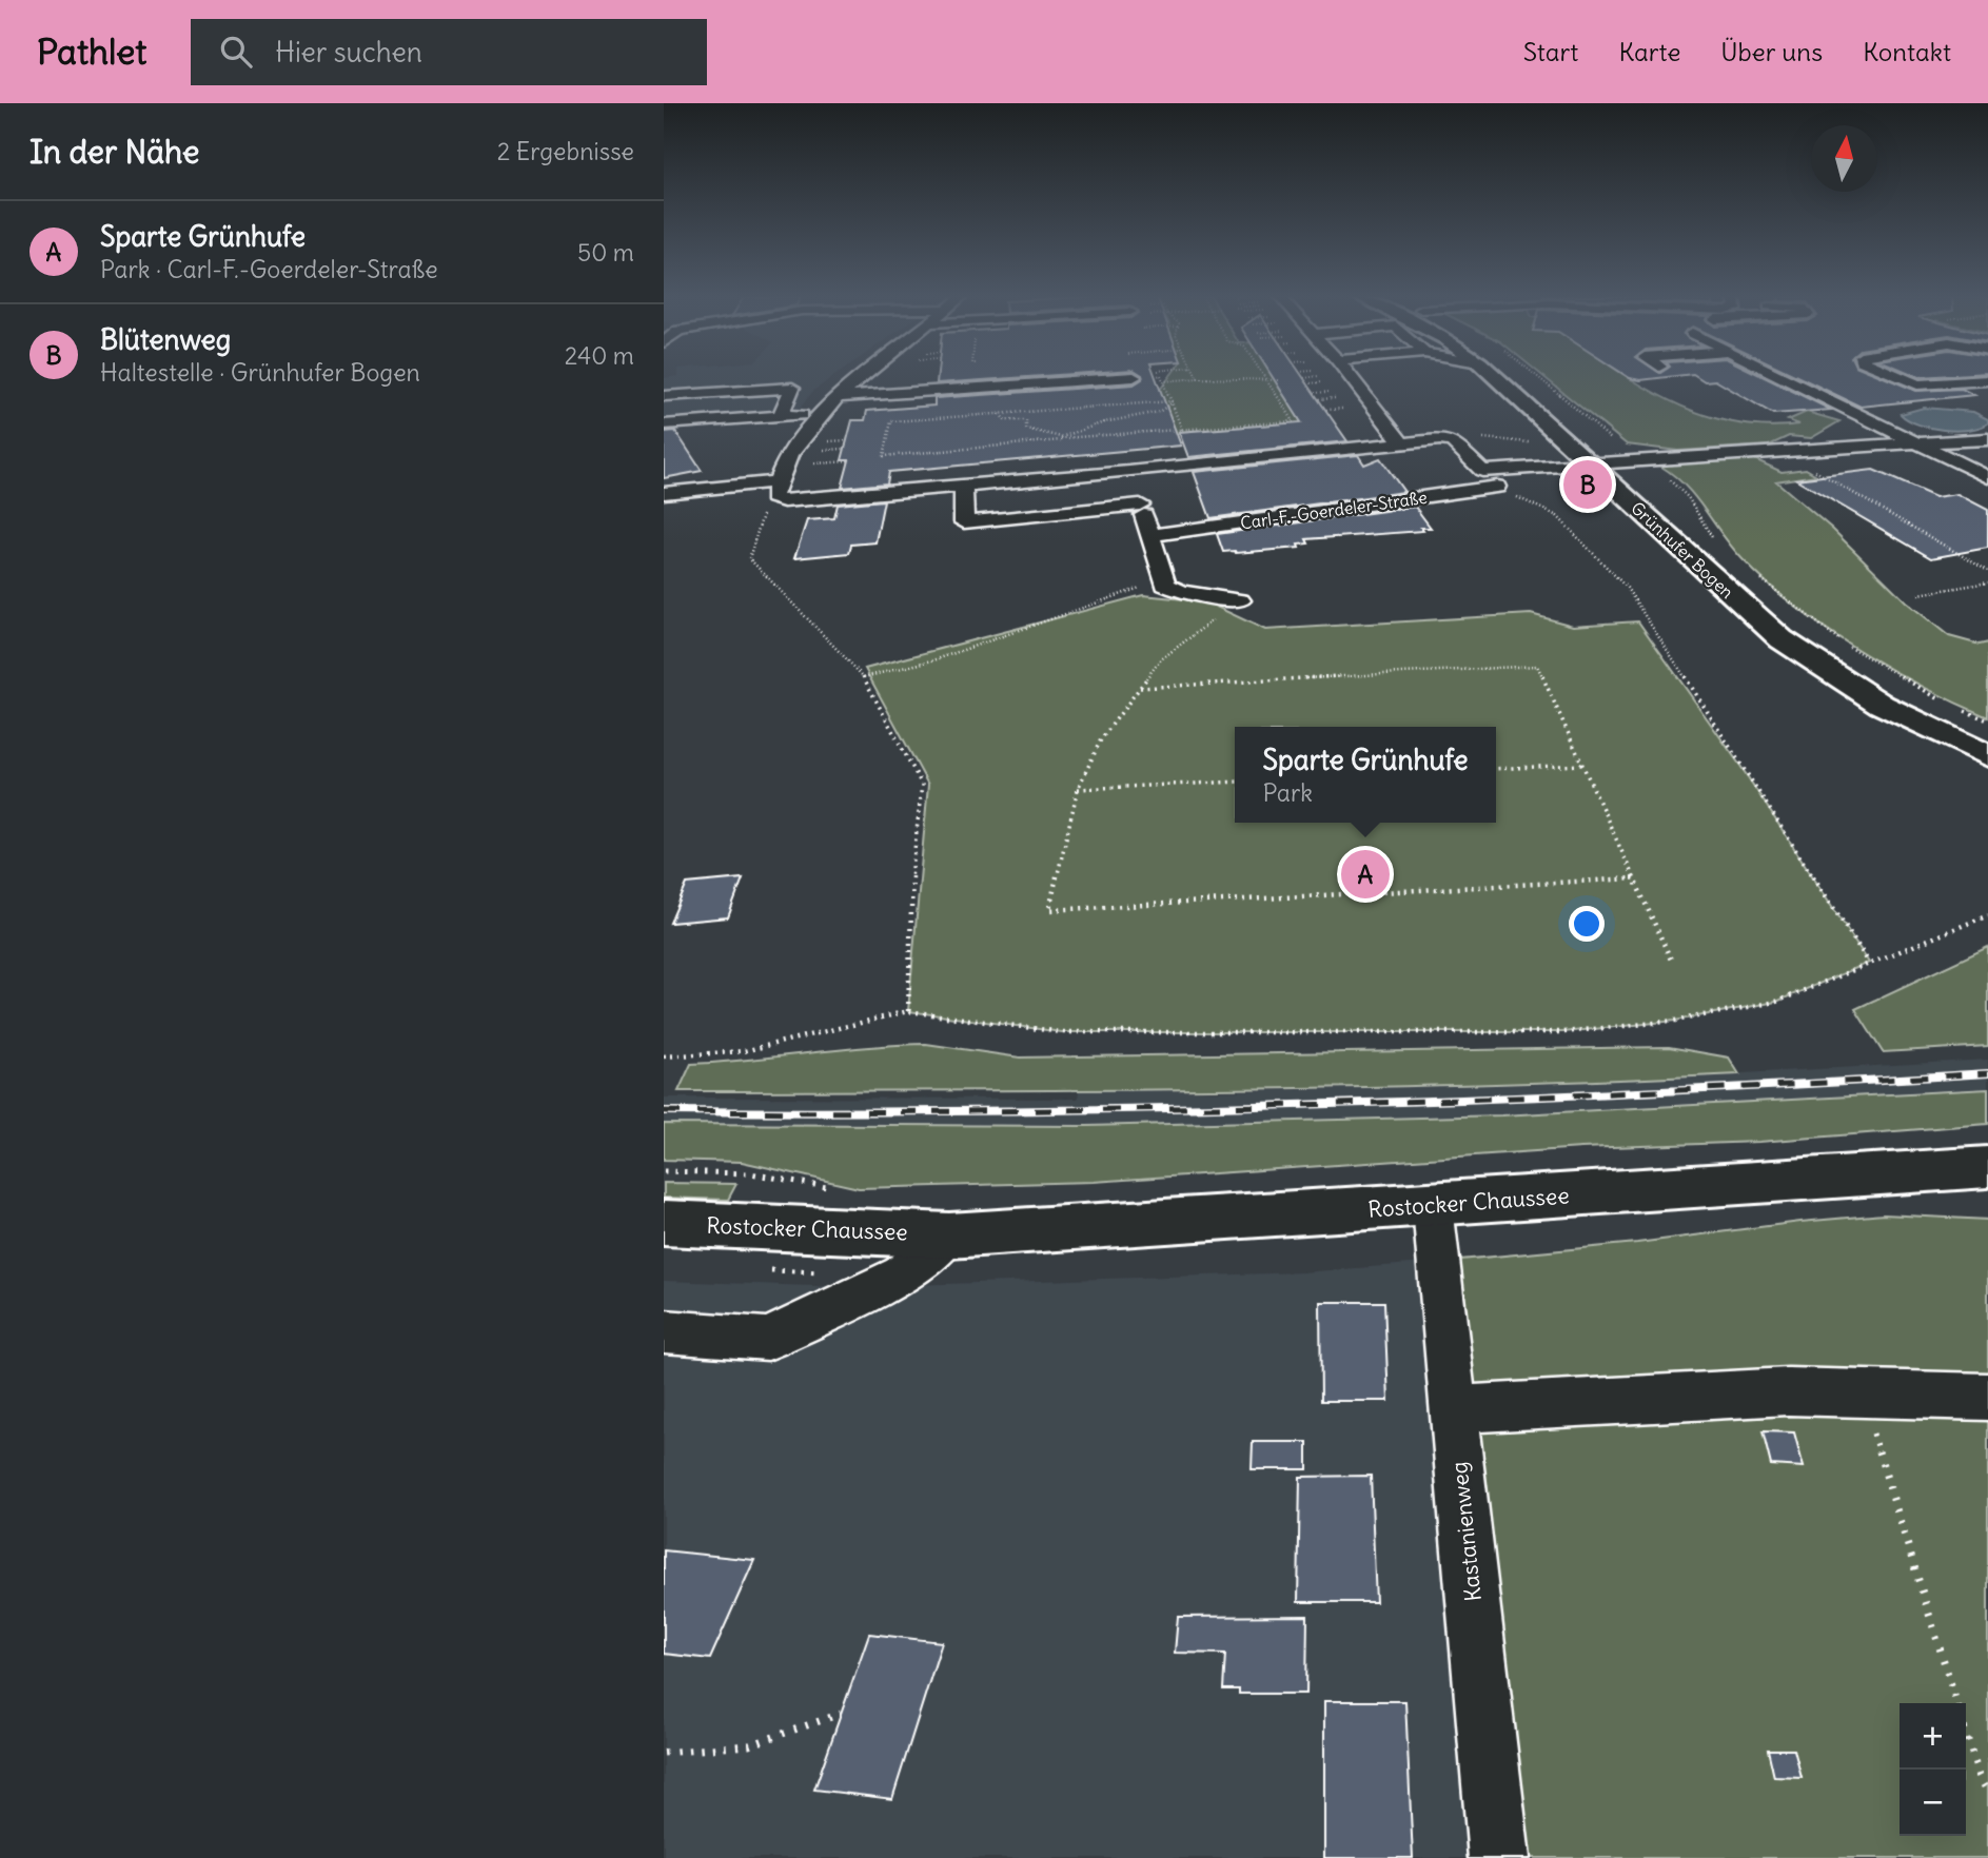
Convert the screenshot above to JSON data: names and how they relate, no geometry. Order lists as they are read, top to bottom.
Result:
{
  "streets": {
    "main road": ["Grünhufer Bogen", "Rostocker Chaussee"],
    "street": ["Carl-F.-Goerdeler-Straße", "Kastanienweg"]
  },
  "crossings": [
    ["Rostocker Chaussee", "Kastanienweg"]
  ],
  "north": "top",
  "page": {
    "header": "Pathlet",
    "search": "Hier suchen",
    "nav": [
      "Start",
      "Karte",
      "Über uns",
      "Kontakt"
    ],
    "heading": ["In der Nähe", "2 Ergebnisse"],
    "list": [
      {
        "mark": "A",
        "name": "Sparte Grünhufe",
        "note": "Park · Carl-F.-Goerdeler-Straße",
        "value": "50 m"
      },
      {
        "mark": "B",
        "name": "Blütenweg",
        "note": "Haltestelle · Grünhufer Bogen",
        "value": "240 m"
      }
    ],
    "pins": ["B", "A"],
    "popup": ["Sparte Grünhufe", "Park"],
    "map_buttons": ["+", "−"]
  }
}
